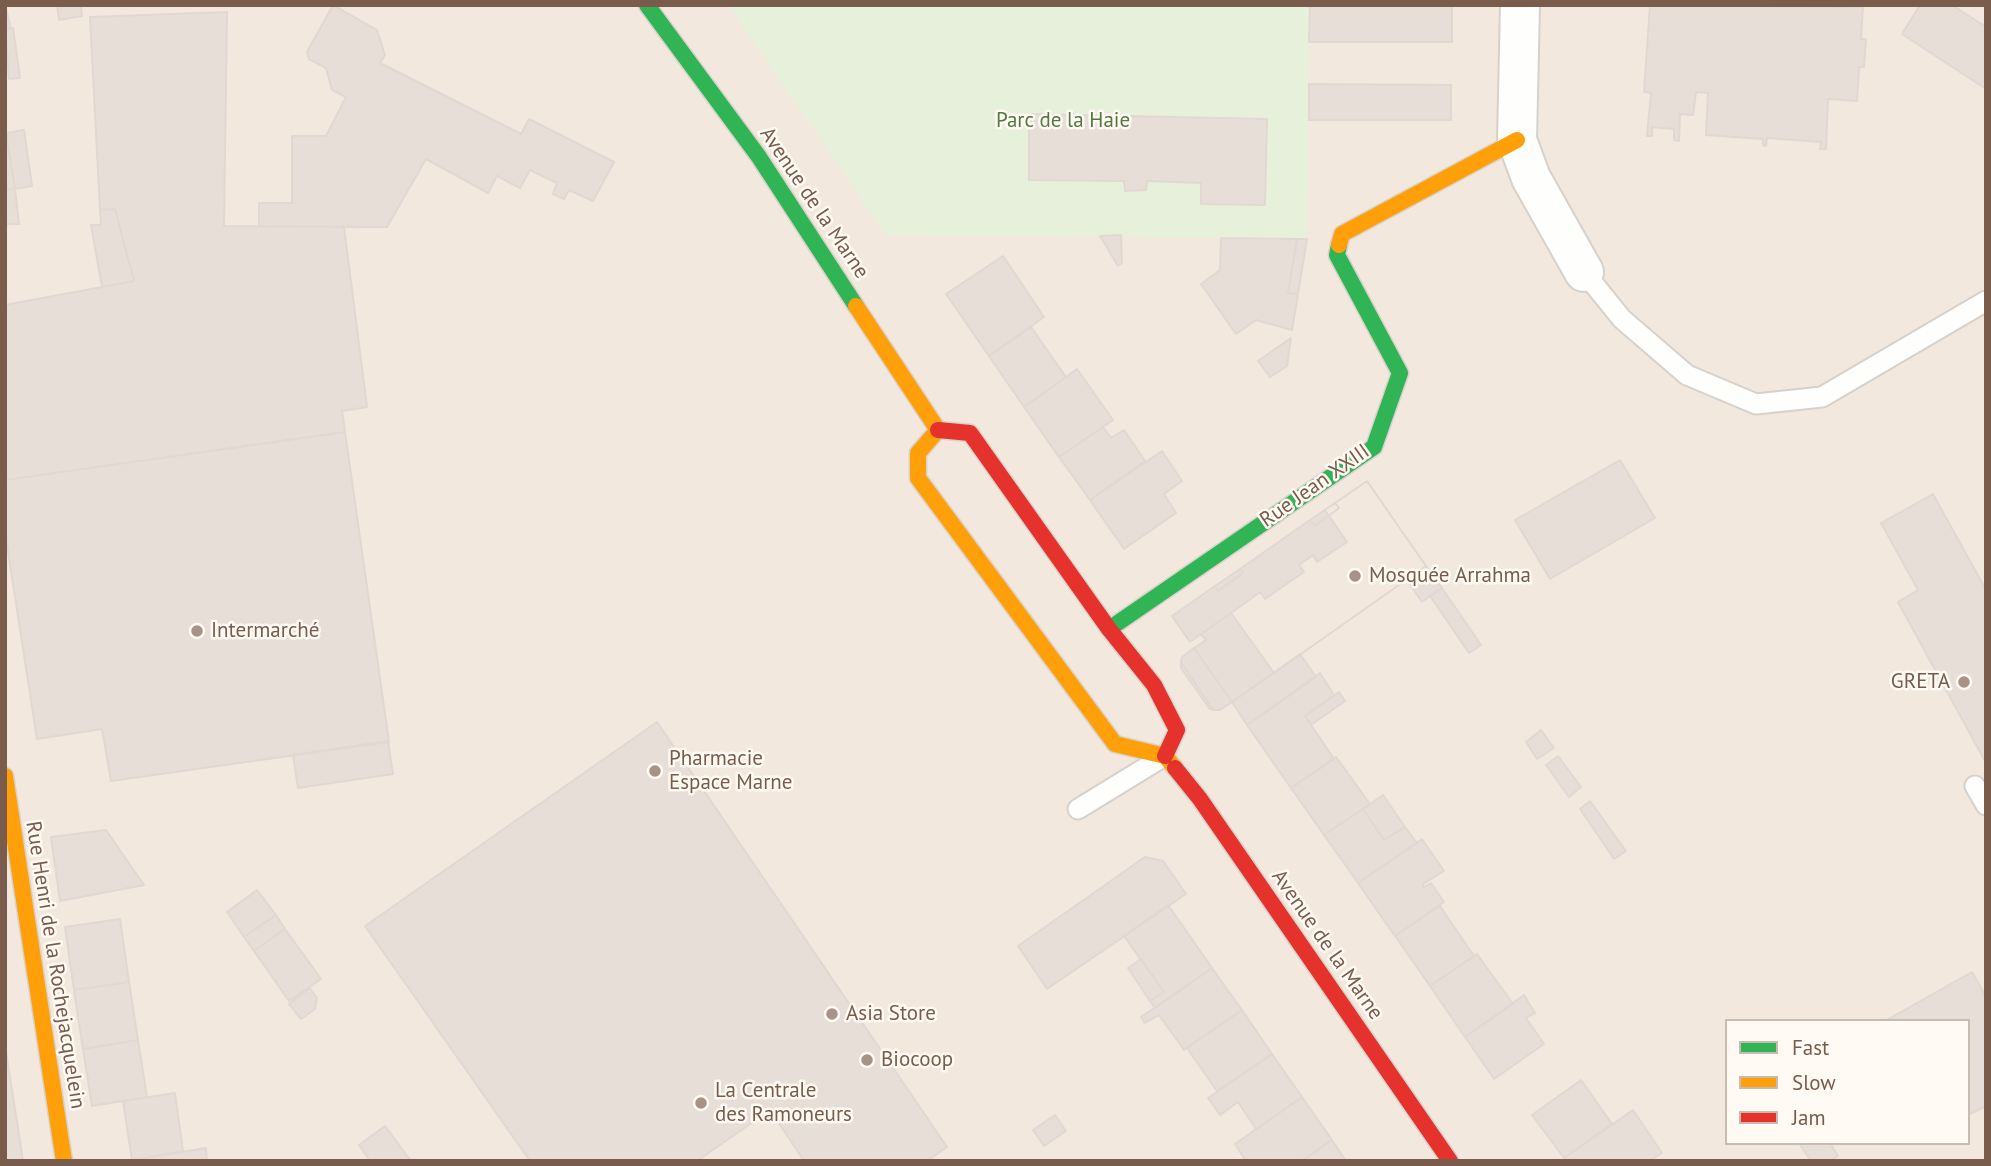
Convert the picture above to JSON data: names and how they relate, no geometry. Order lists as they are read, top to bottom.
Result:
{
  "streets": {
    "main road": ["Avenue de la Marne", "Rue Jean XXIII", "Rue Henri de la Rochejacquelein"]
  },
  "parks": ["Parc de la Haie"],
  "places": [
    "Mosquée Arrahma",
    "Intermarché",
    "GRETA",
    "Pharmacie Espace Marne",
    "Asia Store",
    "Biocoop",
    "La Centrale des Ramoneurs"
  ],
  "legend": ["Fast", "Slow", "Jam"]
}
